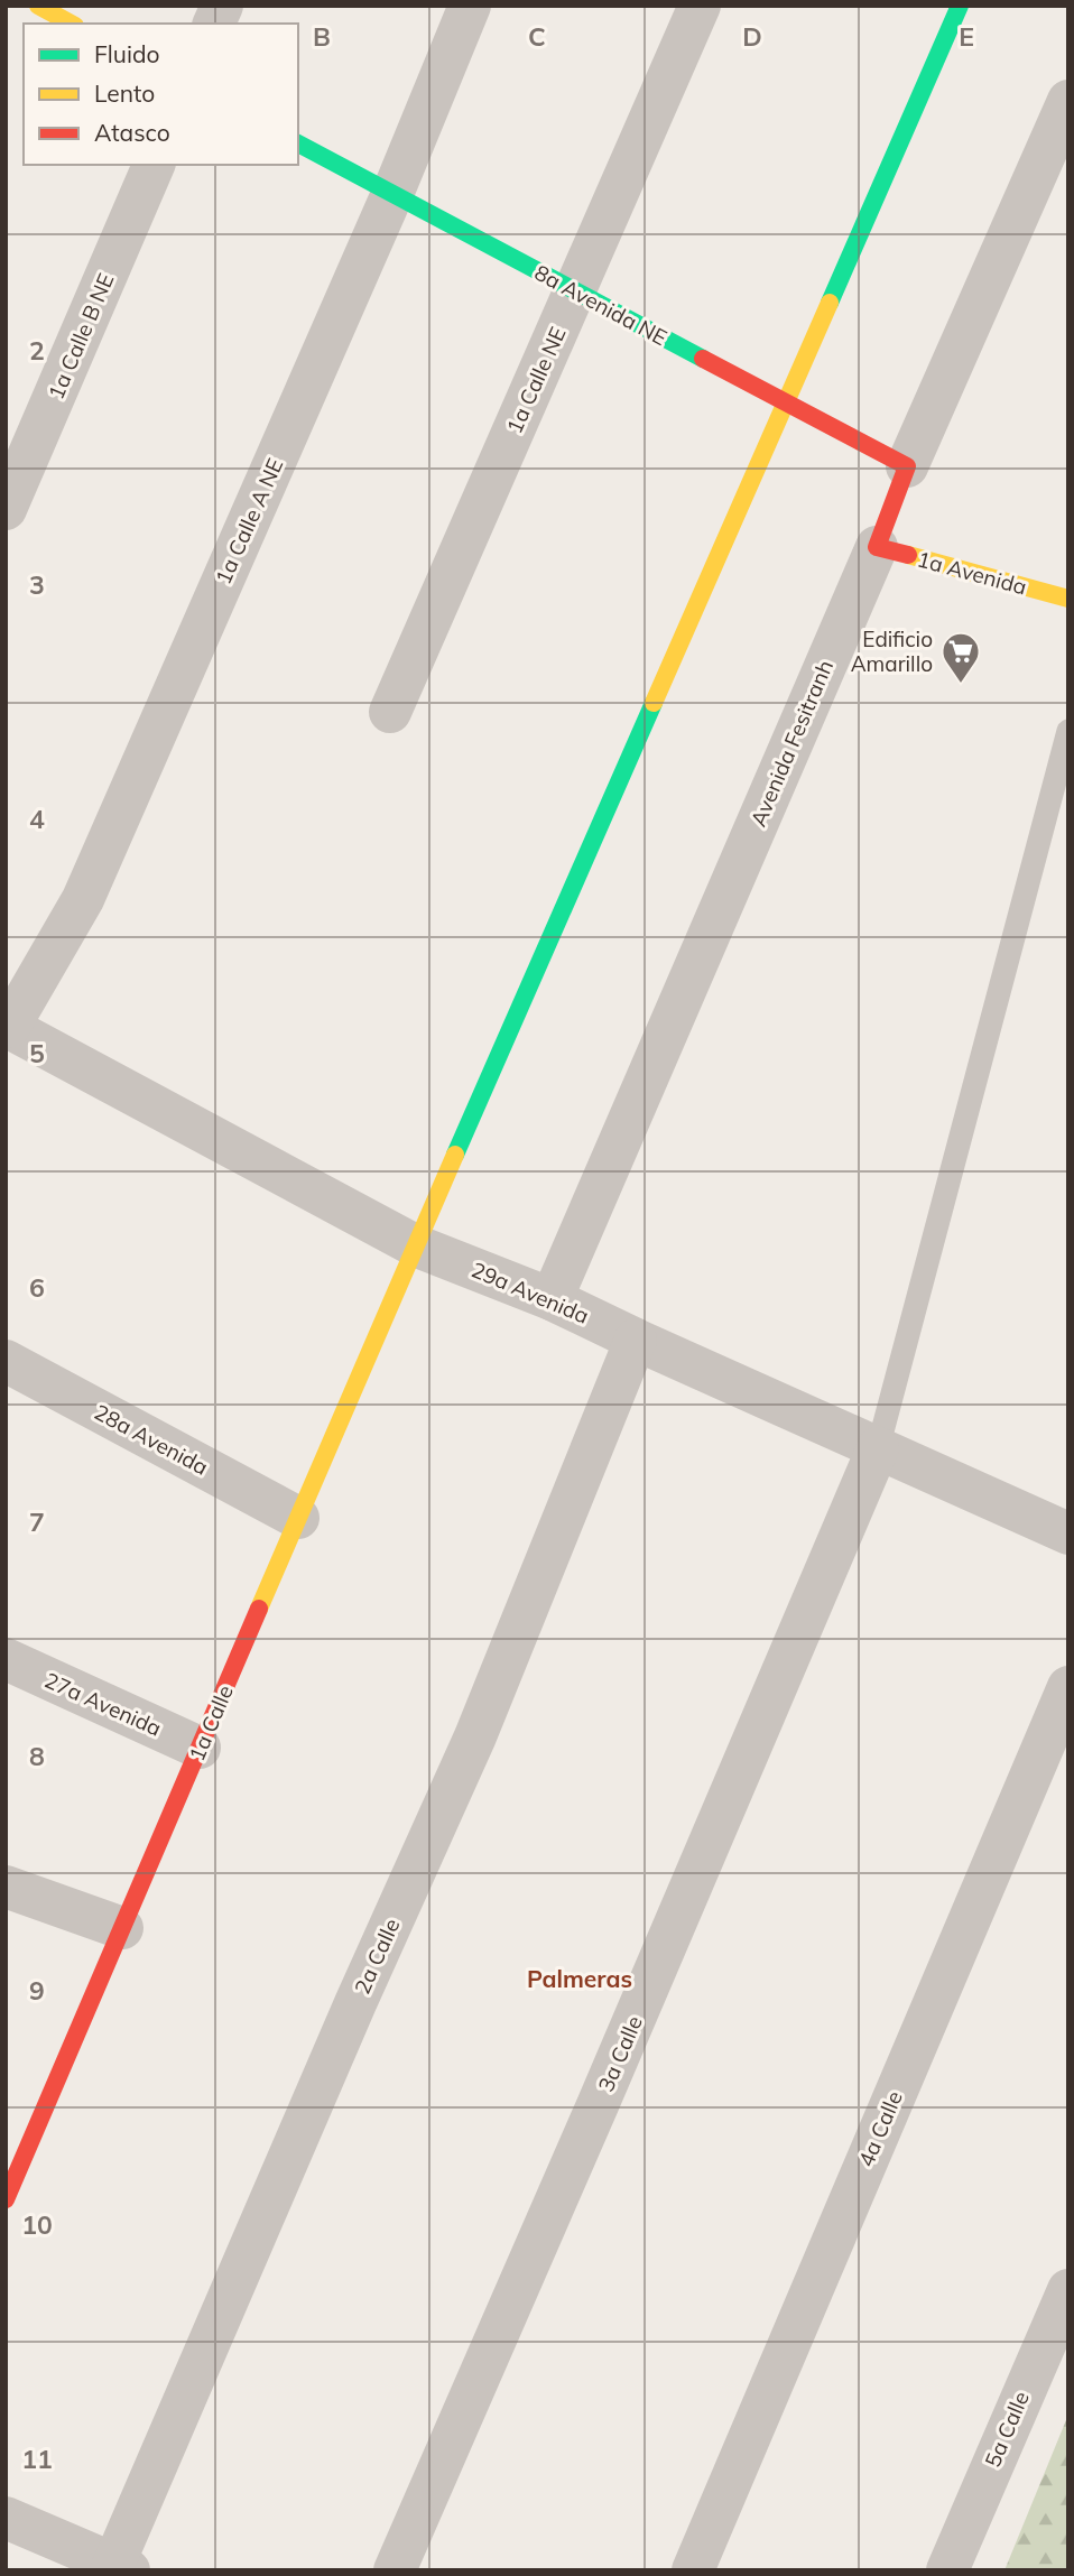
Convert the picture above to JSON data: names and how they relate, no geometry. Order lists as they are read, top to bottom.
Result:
{
  "streets": {
    "street": [
      "8a Avenida NE",
      "1a Calle B NE",
      "1a Calle NE",
      "1a Calle A NE",
      "1a Avenida",
      "Avenida Fesitranh",
      "29a Avenida",
      "28a Avenida",
      "27a Avenida",
      "1a Calle",
      "2a Calle",
      "3a Calle",
      "4a Calle",
      "5a Calle"
    ]
  },
  "crossings": [
    ["8a Avenida NE", "1a Calle NE"],
    ["8a Avenida NE", "1a Calle A NE"],
    ["8a Avenida NE", "Avenida Fesitranh"],
    ["8a Avenida NE", "1a Calle"],
    ["1a Calle A NE", "29a Avenida"],
    ["1a Avenida", "Avenida Fesitranh"],
    ["Avenida Fesitranh", "29a Avenida"],
    ["29a Avenida", "1a Calle"],
    ["29a Avenida", "2a Calle"],
    ["29a Avenida", "3a Calle"],
    ["28a Avenida", "1a Calle"],
    ["27a Avenida", "1a Calle"]
  ],
  "districts": ["Palmeras"],
  "places": {
    "supermarket": ["Edificio Amarillo"]
  },
  "legend": ["Fluido", "Lento", "Atasco"],
  "grid": {
    "columns": [
      "B",
      "C",
      "D",
      "E"
    ],
    "rows": [
      "2",
      "3",
      "4",
      "5",
      "6",
      "7",
      "8",
      "9",
      "10",
      "11"
    ]
  }
}
